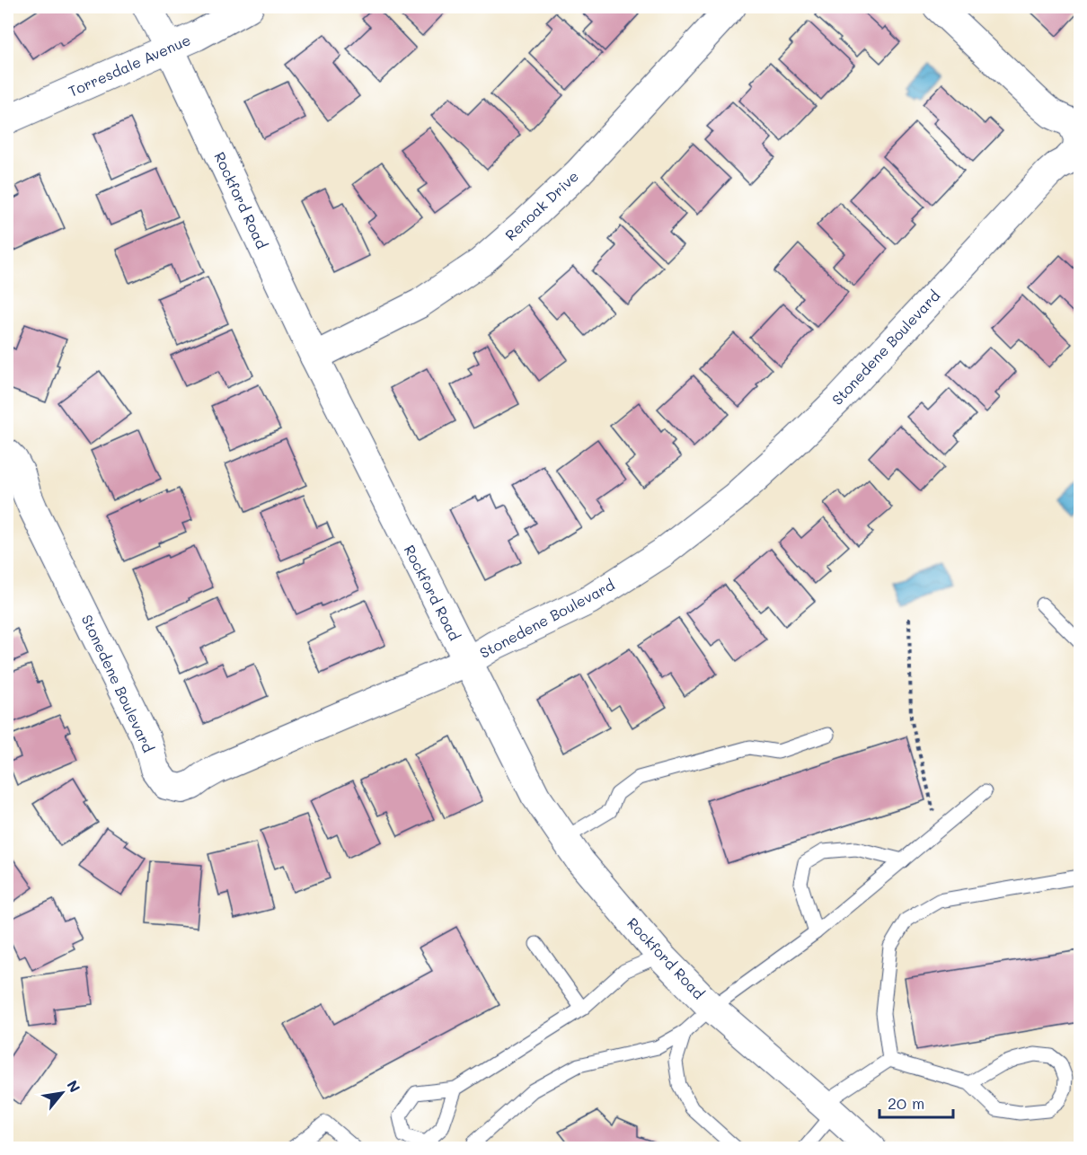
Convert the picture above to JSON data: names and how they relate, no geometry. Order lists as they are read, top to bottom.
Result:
{
  "streets": {
    "street": [
      "Torresdale Avenue",
      "Rockford Road",
      "Renoak Drive",
      "Stonedene Boulevard"
    ]
  },
  "crossings": [
    ["Torresdale Avenue", "Rockford Road"],
    ["Rockford Road", "Renoak Drive"],
    ["Rockford Road", "Stonedene Boulevard"]
  ],
  "scale_bar": "20 m",
  "north": "top right"
}
